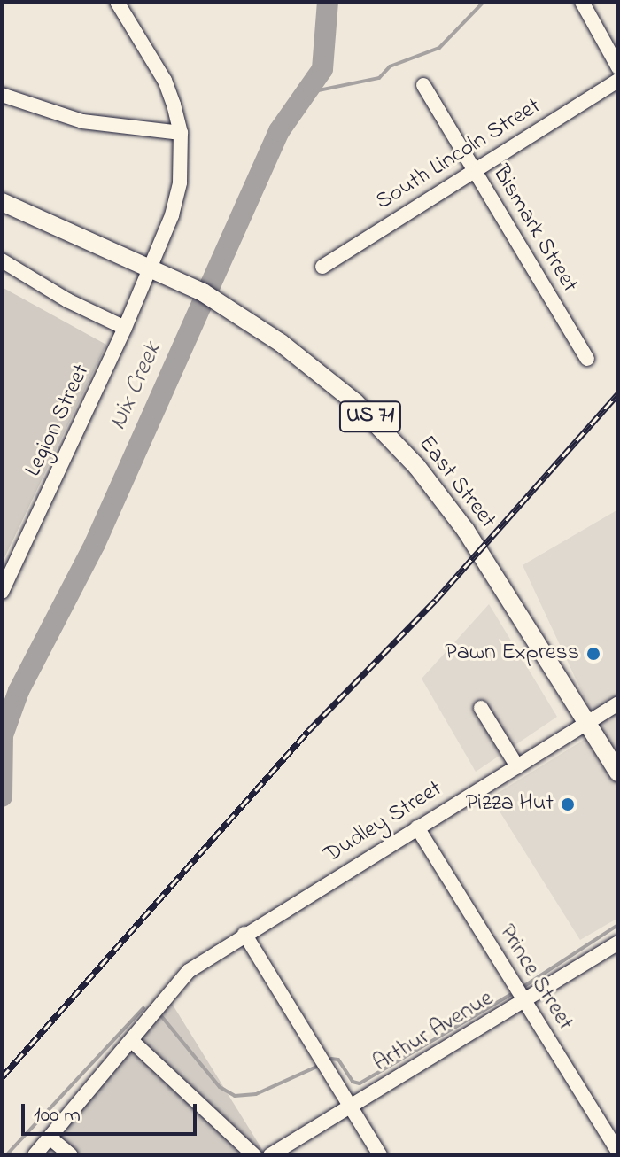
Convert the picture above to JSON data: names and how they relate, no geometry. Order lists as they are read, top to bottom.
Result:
{
  "streets": {
    "main road": ["US 71", "East Street"],
    "street": [
      "South Lincoln Street",
      "Bismark Street",
      "Legion Street",
      "Dudley Street",
      "Prince Street",
      "Arthur Avenue"
    ]
  },
  "crossings": [
    ["South Lincoln Street", "Bismark Street"],
    ["US 71", "Legion Street"],
    ["US 71", "East Street"],
    ["Legion Street", "East Street"],
    ["East Street", "Dudley Street"],
    ["Dudley Street", "Prince Street"],
    ["Prince Street", "Arthur Avenue"]
  ],
  "water": ["Nix Creek"],
  "places": ["Pawn Express", "Pizza Hut"],
  "scale_bar": "100 m"
}
